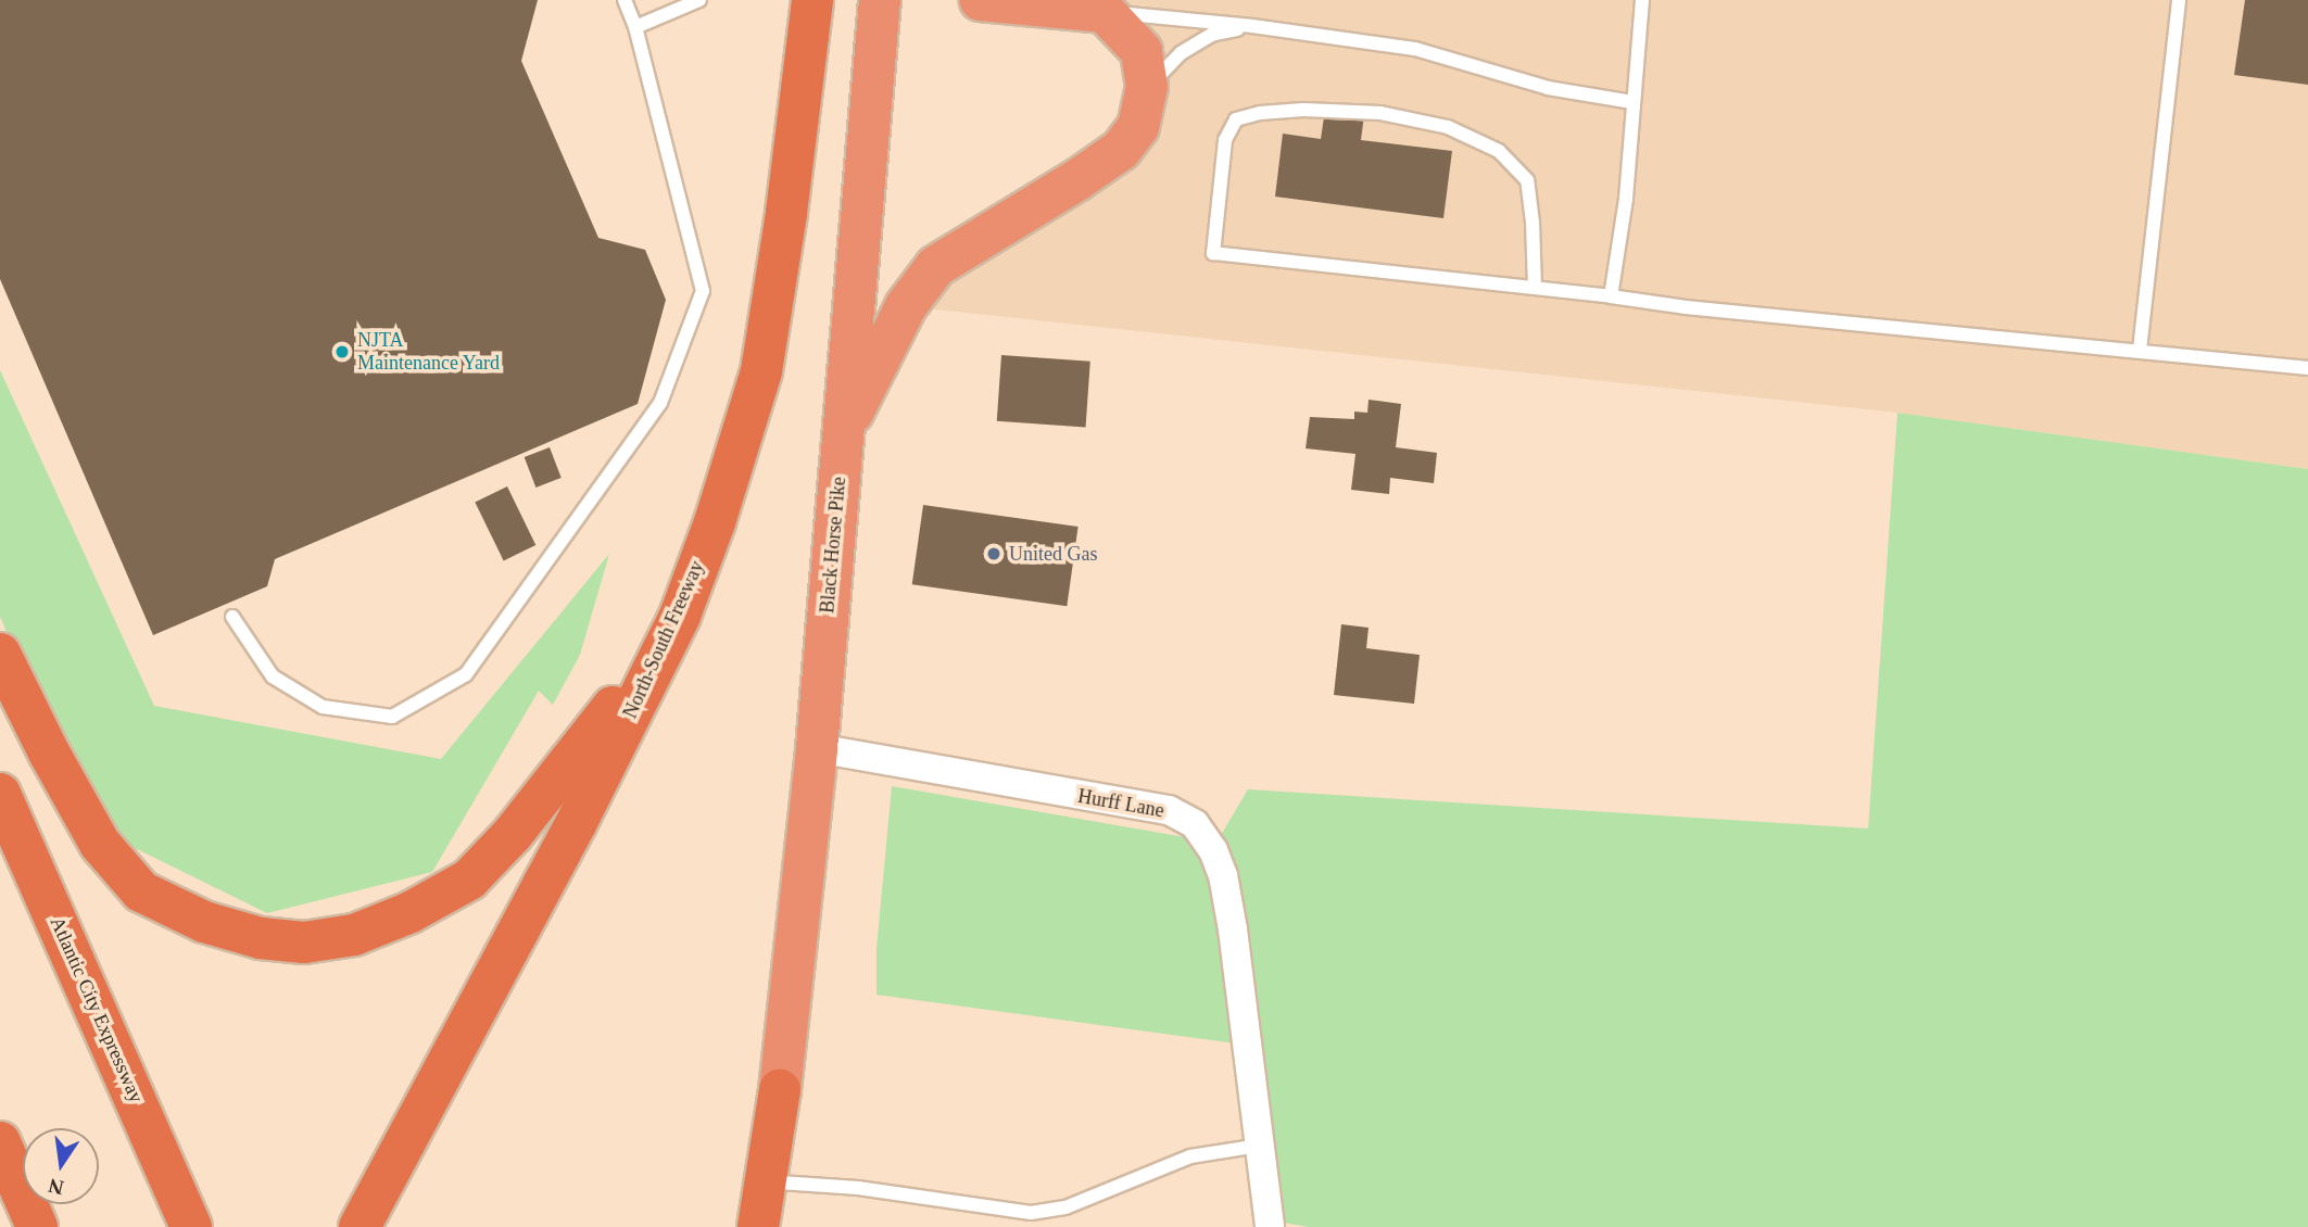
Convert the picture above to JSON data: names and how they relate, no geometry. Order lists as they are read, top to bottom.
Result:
{
  "streets": {
    "highway": ["Black Horse Pike", "North-South Freeway", "Atlantic City Expressway"],
    "street": ["Hurff Lane"]
  },
  "crossings": [
    ["Black Horse Pike", "Hurff Lane"]
  ],
  "places": ["NJTA Maintenance Yard", "United Gas"],
  "north": "bottom"
}
